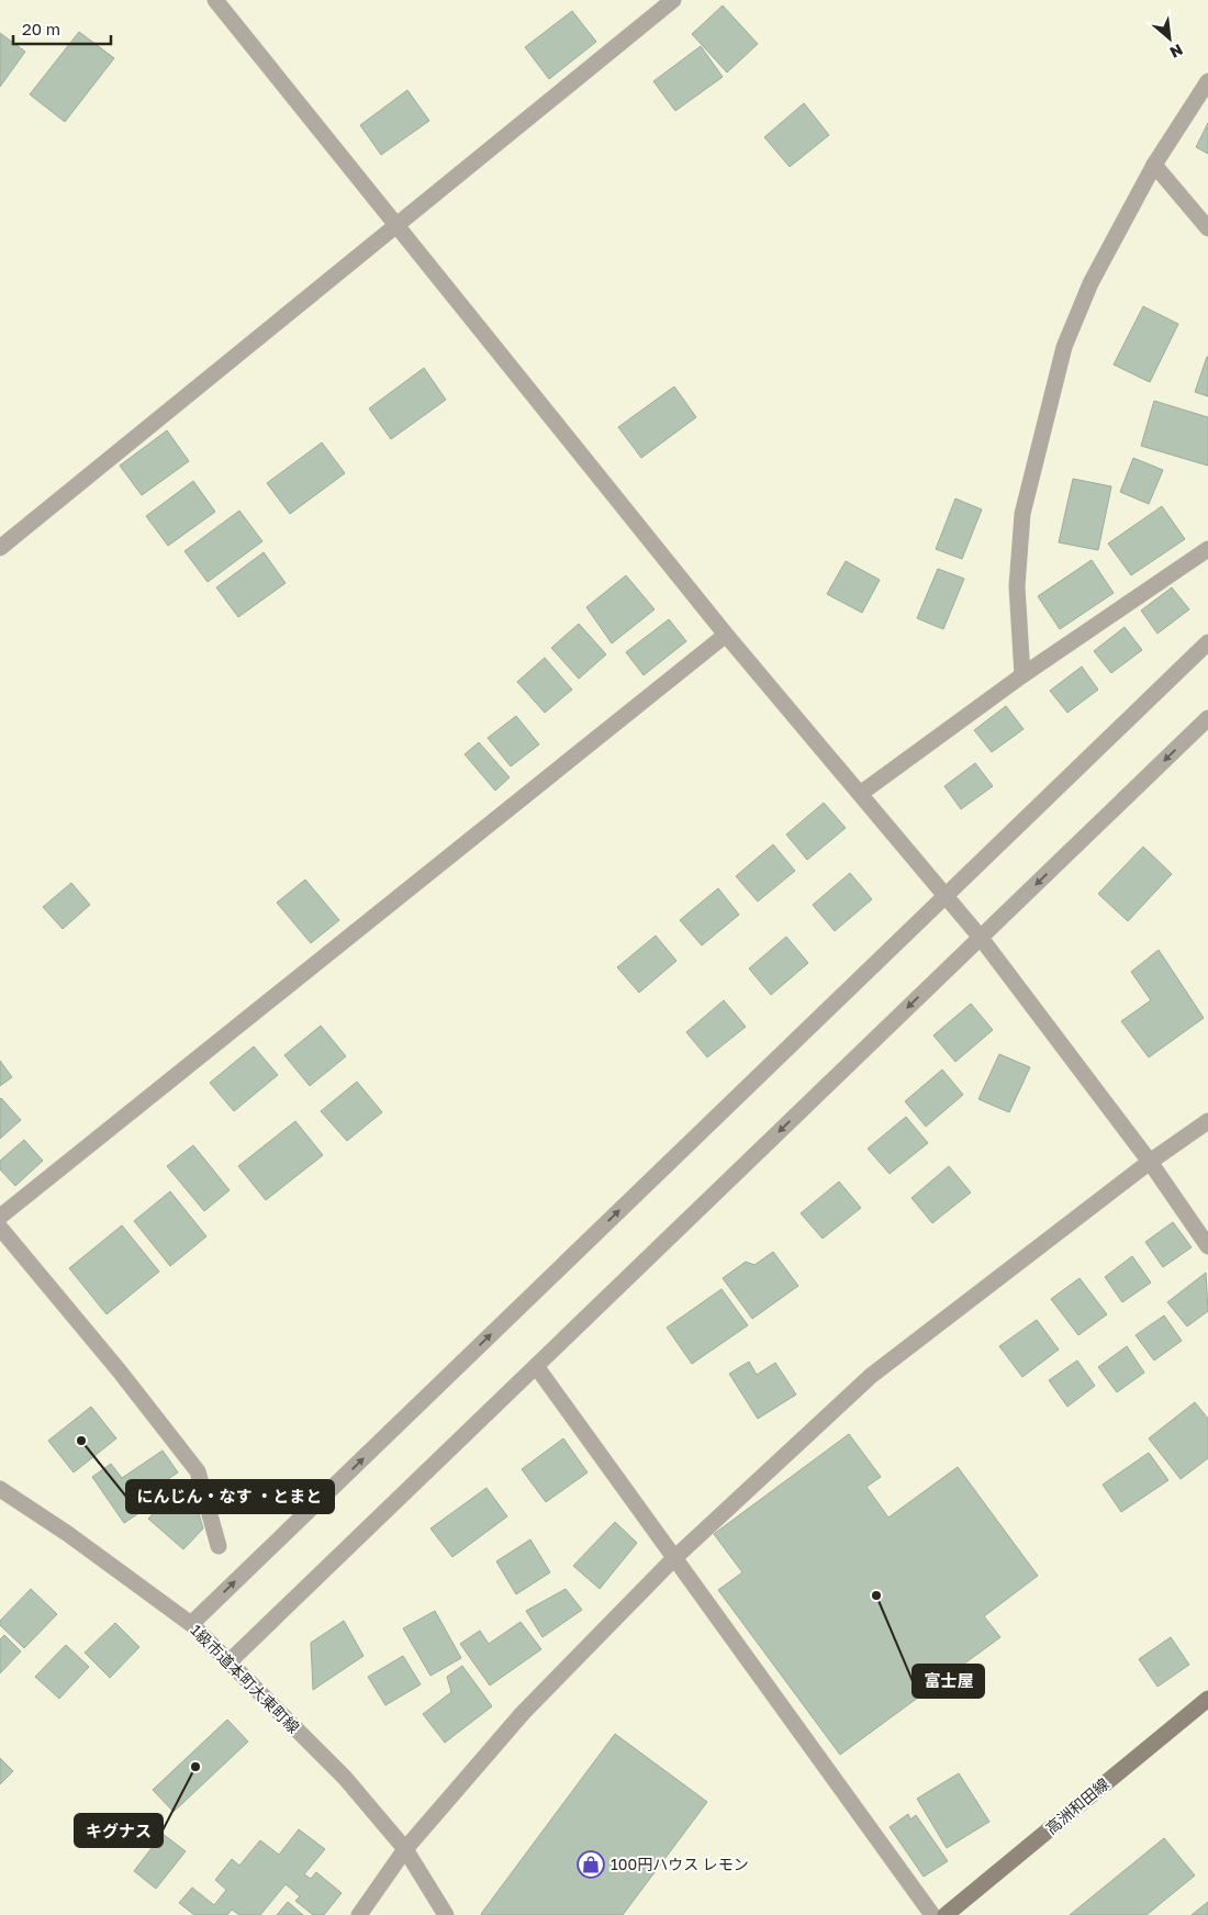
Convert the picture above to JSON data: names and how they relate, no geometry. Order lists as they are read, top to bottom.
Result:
{
  "streets": {
    "main road": ["高洲和田線"],
    "street": ["1級市道本町大東町線"]
  },
  "places": {
    "other": ["にんじん・なす ・とまと", "富士屋", "キグナス"],
    "shop": ["100円ハウス レモン"]
  },
  "scale_bar": "20 m",
  "north": "bottom right"
}
